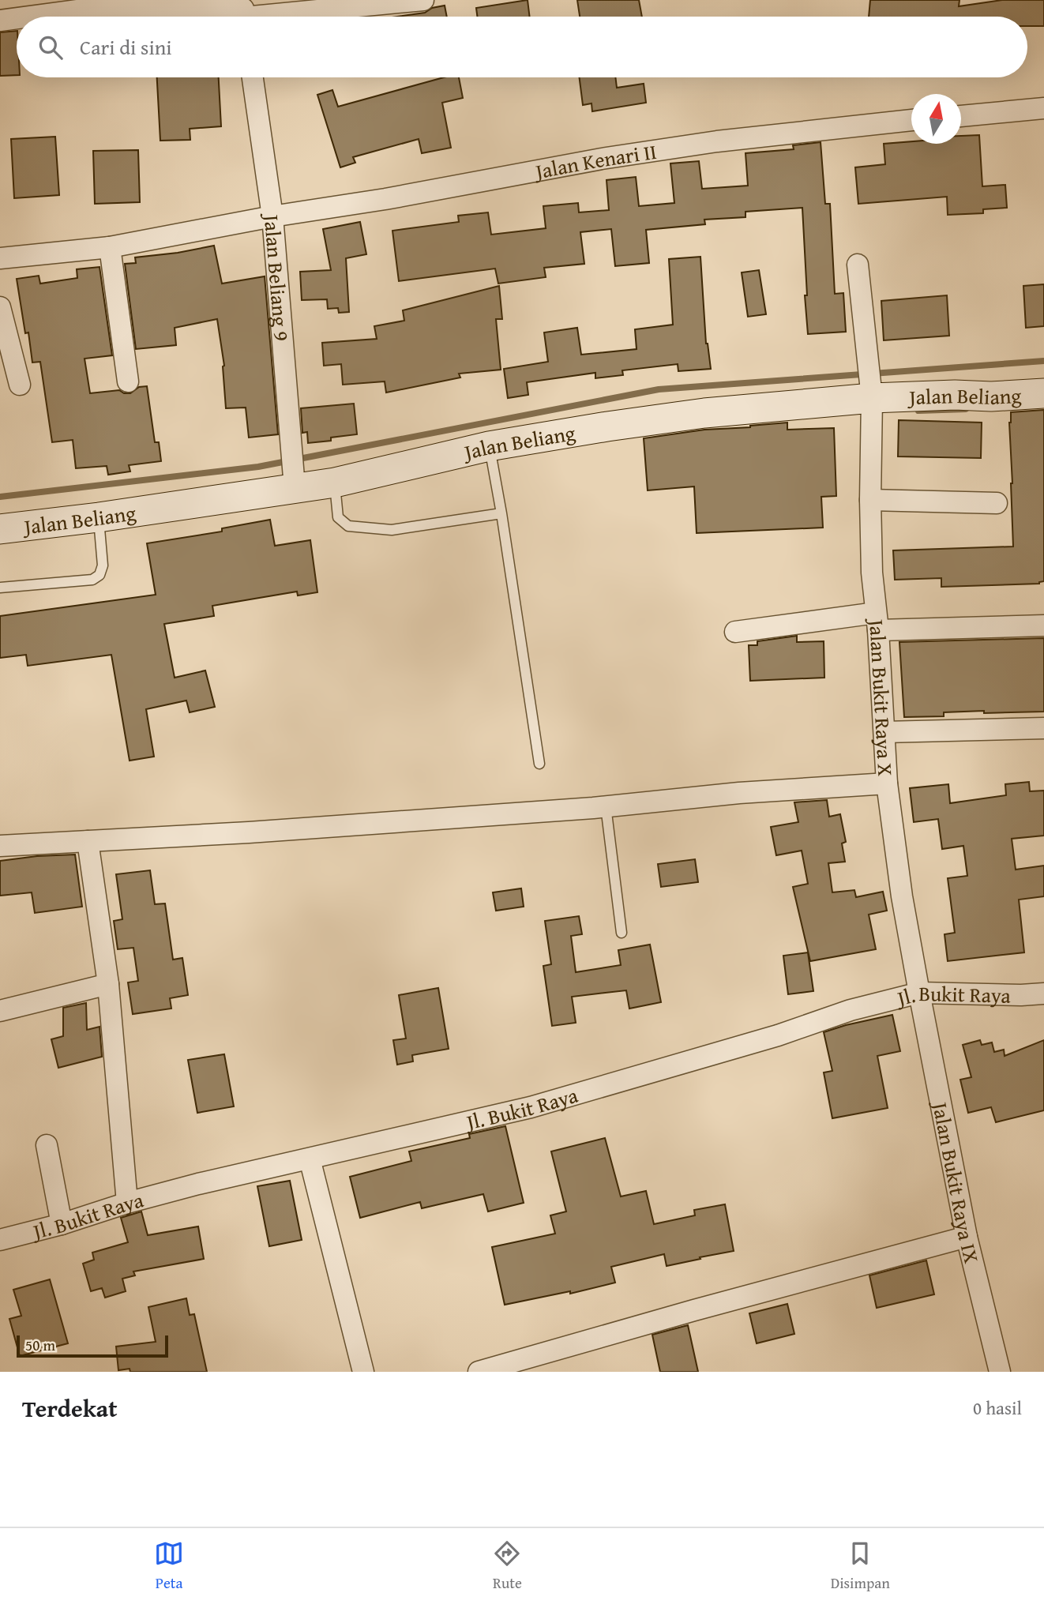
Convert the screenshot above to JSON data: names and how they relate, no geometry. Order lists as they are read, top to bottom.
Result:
{
  "streets": {
    "street": [
      "Jalan Kenari II",
      "Jalan Beliang 9",
      "Jalan Beliang",
      "Jalan Bukit Raya X",
      "Jl. Bukit Raya",
      "Jalan Bukit Raya IX"
    ]
  },
  "crossings": [
    ["Jalan Kenari II", "Jalan Beliang 9"],
    ["Jalan Beliang 9", "Jalan Beliang"],
    ["Jalan Beliang", "Jalan Bukit Raya X"],
    ["Jalan Bukit Raya X", "Jl. Bukit Raya"],
    ["Jalan Bukit Raya X", "Jalan Bukit Raya IX"],
    ["Jl. Bukit Raya", "Jalan Bukit Raya IX"]
  ],
  "scale_bar": "50 m",
  "north": "top",
  "page": {
    "search": "Cari di sini",
    "scale": "50 m",
    "heading": ["Terdekat", "0 hasil"],
    "nav": ["Peta", "Rute", "Disimpan"]
  }
}
